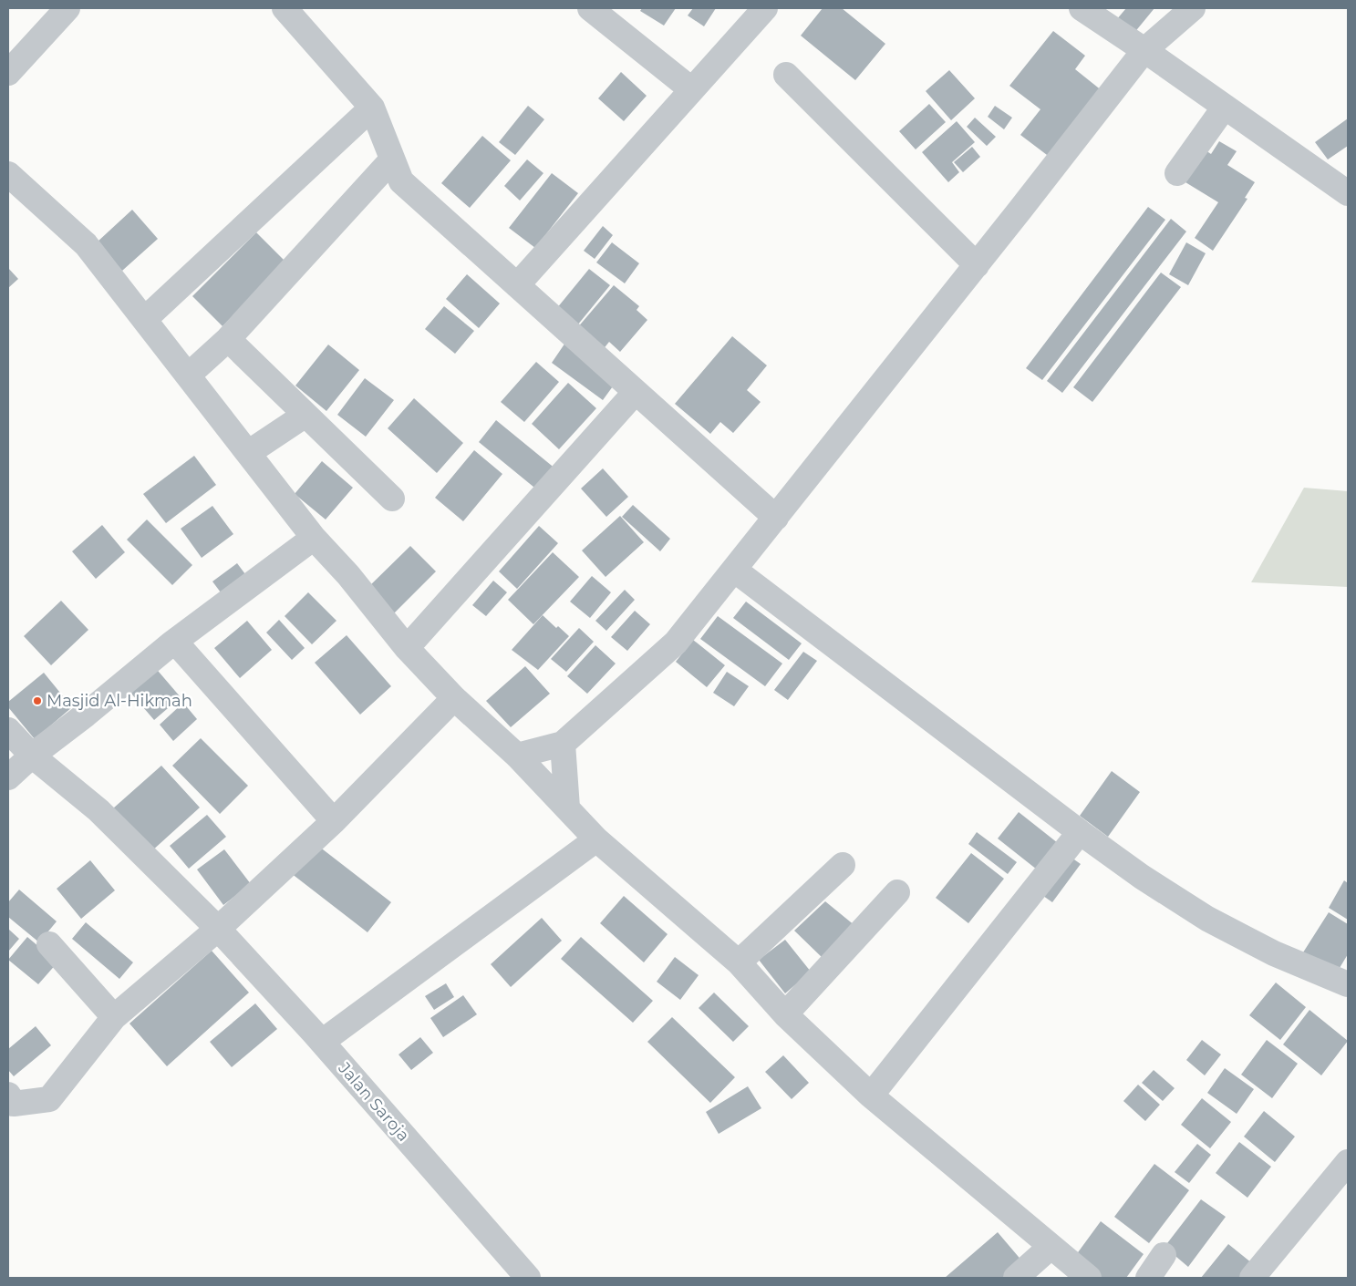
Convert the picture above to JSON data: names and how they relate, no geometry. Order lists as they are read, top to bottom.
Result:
{
  "streets": {
    "street": ["Jalan Saroja"]
  },
  "places": ["Masjid Al-Hikmah"]
}
